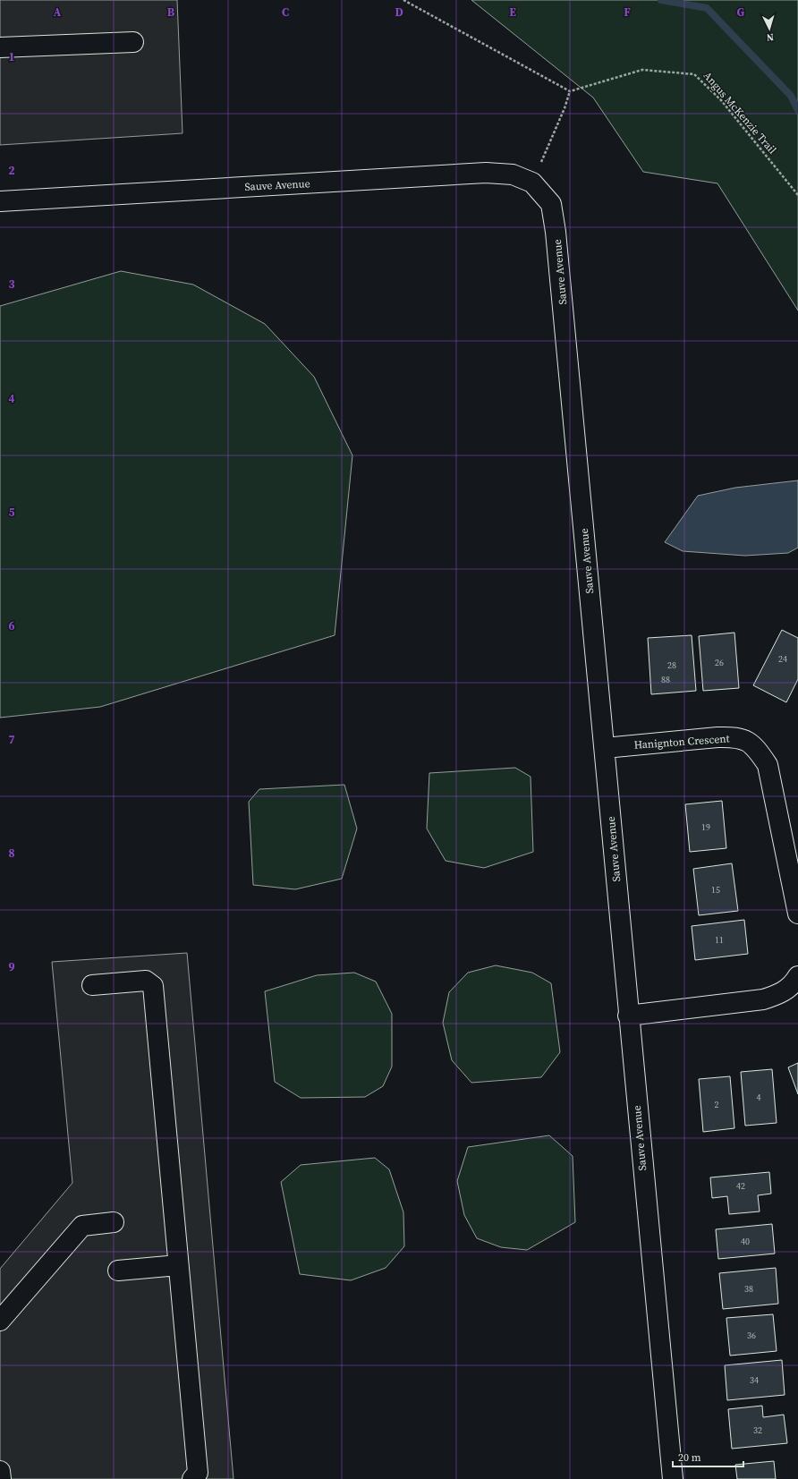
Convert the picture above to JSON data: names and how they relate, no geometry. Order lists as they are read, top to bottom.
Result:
{
  "streets": {
    "street": ["Sauve Avenue", "Hanignton Crescent"],
    "path": ["Angus McKenzie Trail"]
  },
  "crossings": [
    ["Sauve Avenue", "Hanignton Crescent"]
  ],
  "house_numbers": [
    "24",
    "26",
    "28",
    "88",
    "19",
    "15",
    "11",
    "4",
    "2",
    "42",
    "40",
    "38",
    "36",
    "34",
    "32"
  ],
  "scale_bar": "20 m",
  "north": "bottom",
  "grid": {
    "columns": [
      "A",
      "B",
      "C",
      "D",
      "E",
      "F",
      "G"
    ],
    "rows": [
      "1",
      "2",
      "3",
      "4",
      "5",
      "6",
      "7",
      "8",
      "9"
    ]
  }
}
